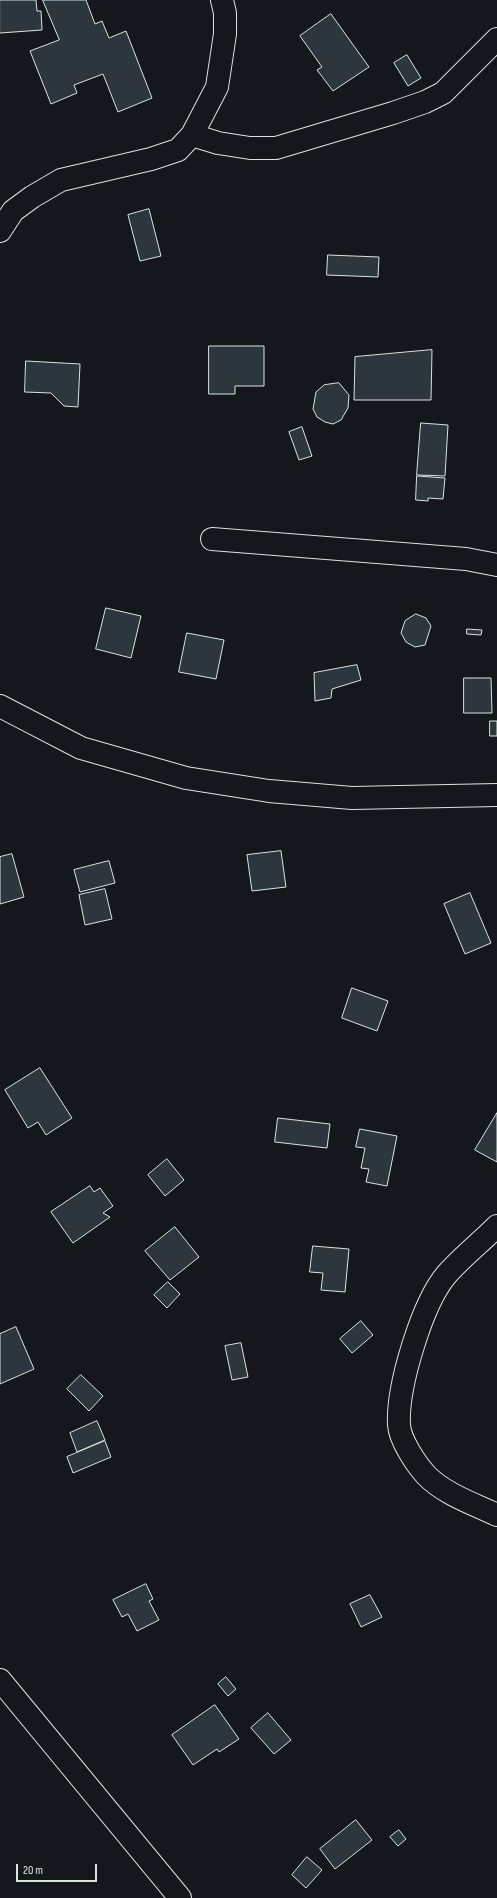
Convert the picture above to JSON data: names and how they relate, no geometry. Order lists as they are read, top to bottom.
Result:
{
  "scale_bar": "20 m"
}
